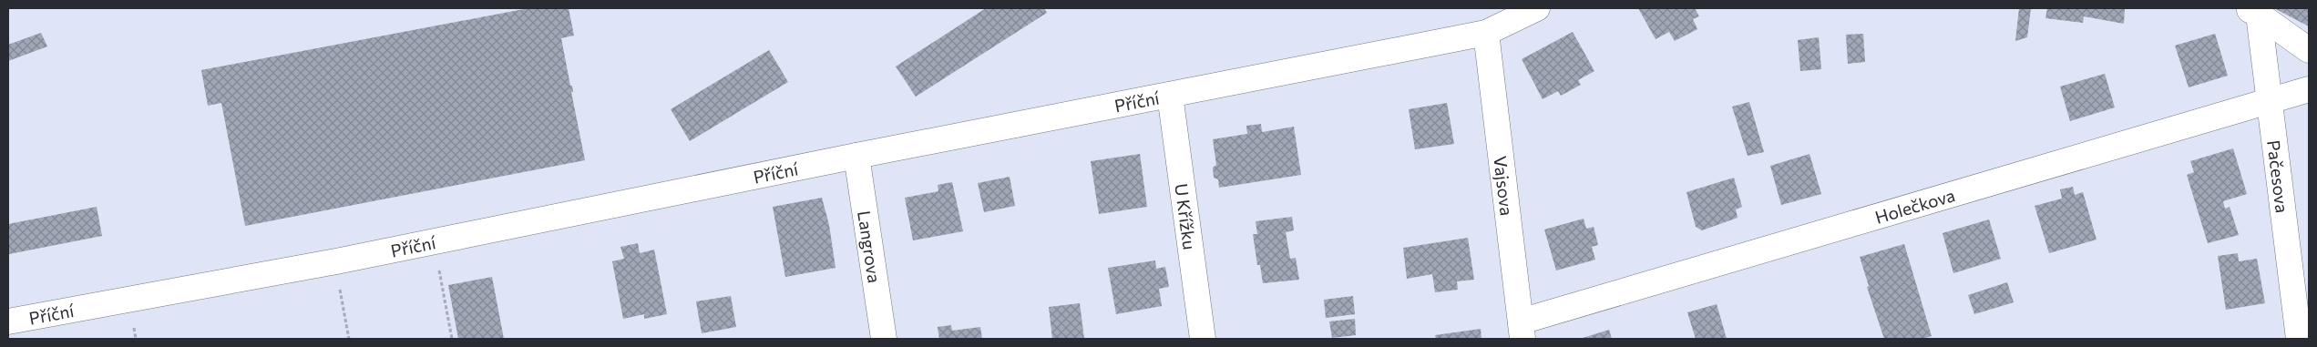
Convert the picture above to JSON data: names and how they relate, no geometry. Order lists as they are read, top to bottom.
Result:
{
  "streets": {
    "street": [
      "Příční",
      "Pačesova",
      "Vajsova",
      "Holečkova",
      "U Křížku",
      "Langrova"
    ]
  },
  "crossings": [
    ["Příční", "Vajsova"],
    ["Příční", "U Křížku"],
    ["Příční", "Langrova"],
    ["Pačesova", "Holečkova"],
    ["Vajsova", "Holečkova"]
  ]
}
